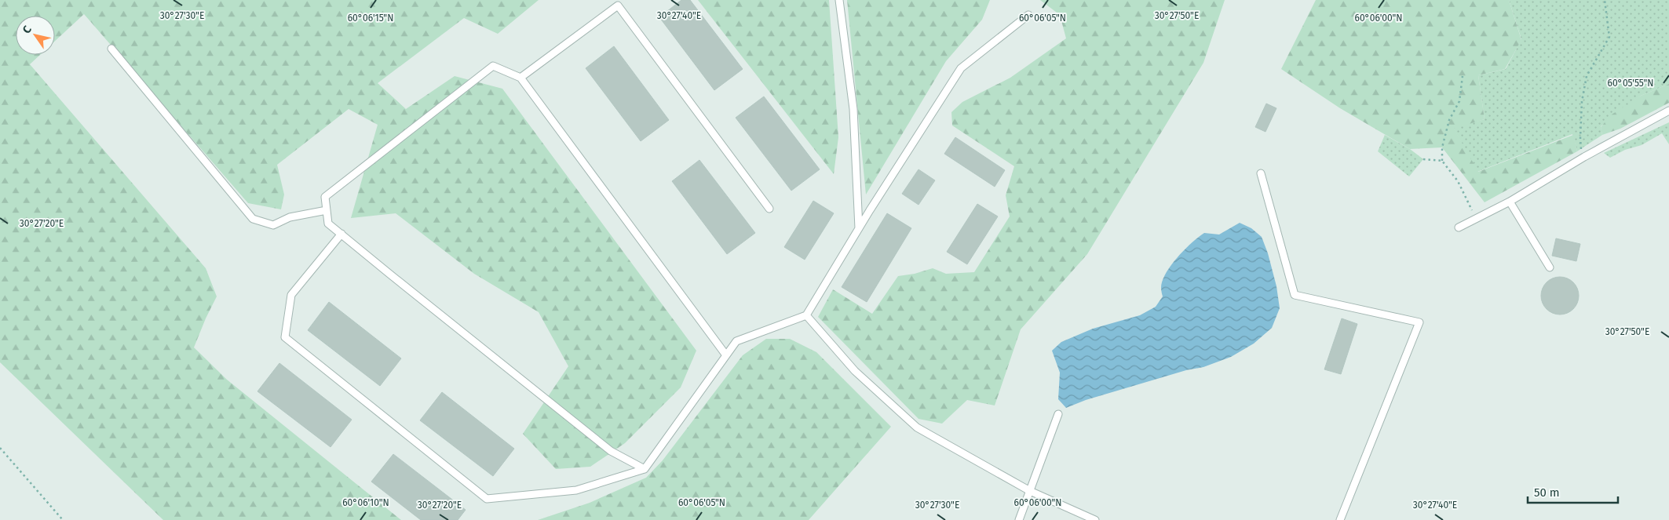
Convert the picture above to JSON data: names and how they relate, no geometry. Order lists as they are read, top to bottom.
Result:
{
  "scale_bar": "50 m",
  "north": "top left",
  "coordinates": [
    "30°27'30\"E",
    "30°27'40\"E",
    "30°27'50\"E",
    "60°06'15\"N",
    "60°06'05\"N",
    "60°06'00\"N",
    "60°05'55\"N",
    "30°27'20\"E",
    "60°06'10\"N"
  ]
}
